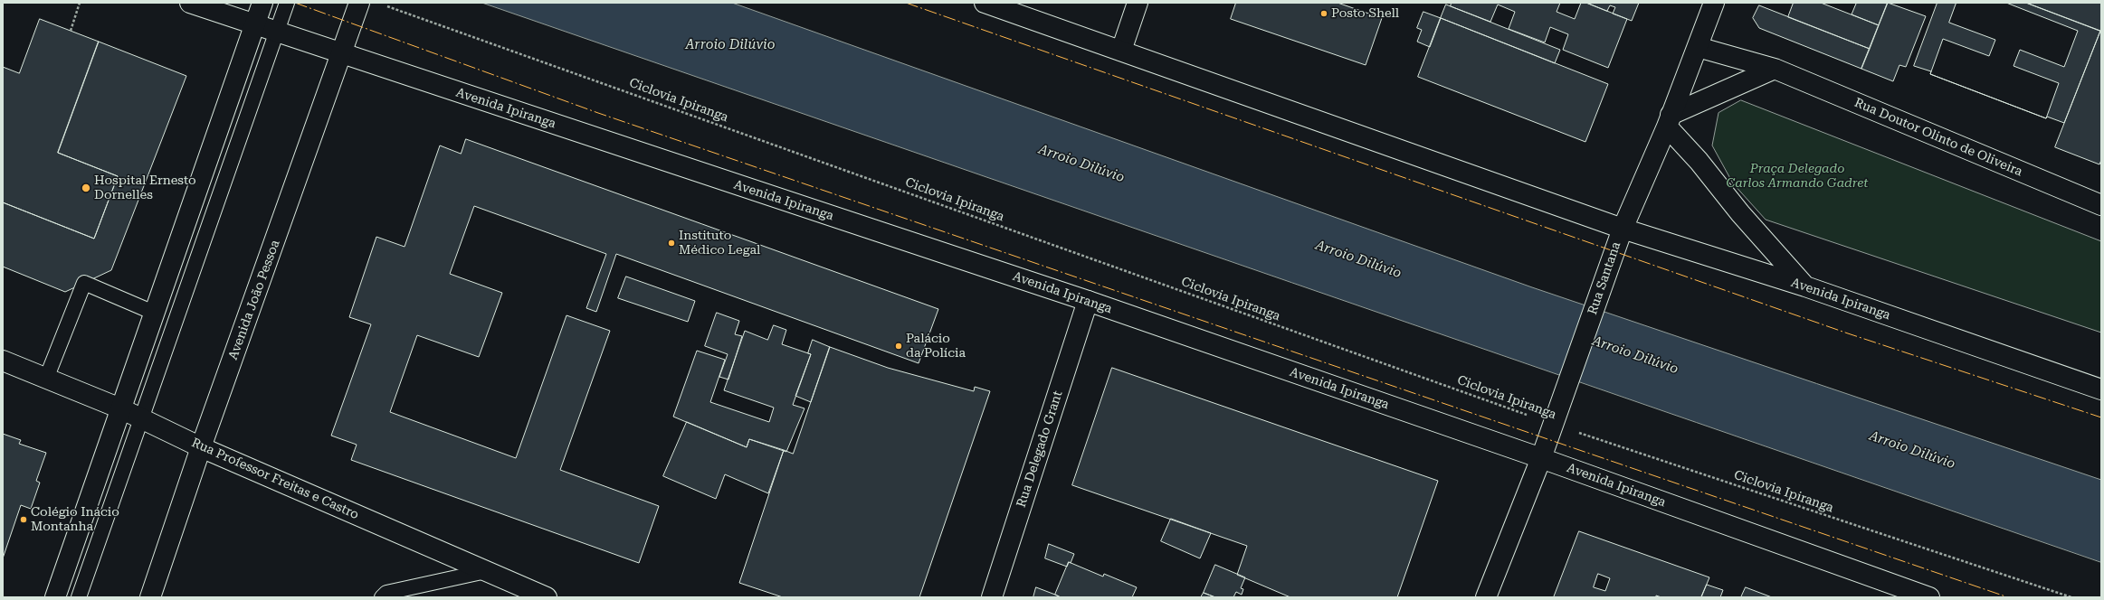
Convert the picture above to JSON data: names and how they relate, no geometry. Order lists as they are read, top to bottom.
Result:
{
  "streets": {
    "main road": [
      "Avenida Ipiranga",
      "Rua Doutor Olinto de Oliveira",
      "Rua Santana",
      "Avenida João Pessoa",
      "Rua Delegado Grant",
      "Rua Professor Freitas e Castro"
    ],
    "path": ["Ciclovia Ipiranga"]
  },
  "crossings": [
    ["Ciclovia Ipiranga", "Rua Santana"],
    ["Avenida Ipiranga", "Rua Santana"],
    ["Avenida Ipiranga", "Avenida João Pessoa"],
    ["Avenida Ipiranga", "Rua Delegado Grant"],
    ["Rua Doutor Olinto de Oliveira", "Rua Santana"],
    ["Avenida João Pessoa", "Rua Professor Freitas e Castro"]
  ],
  "water": ["Arroio Dilúvio"],
  "parks": ["Praça Delegado Carlos Armando Gadret"],
  "places": [
    "Posto Shell",
    "Hospital Ernesto Dornelles",
    "Instituto Médico Legal",
    "Palácio da Polícia",
    "Colégio Inácio Montanha"
  ]
}
